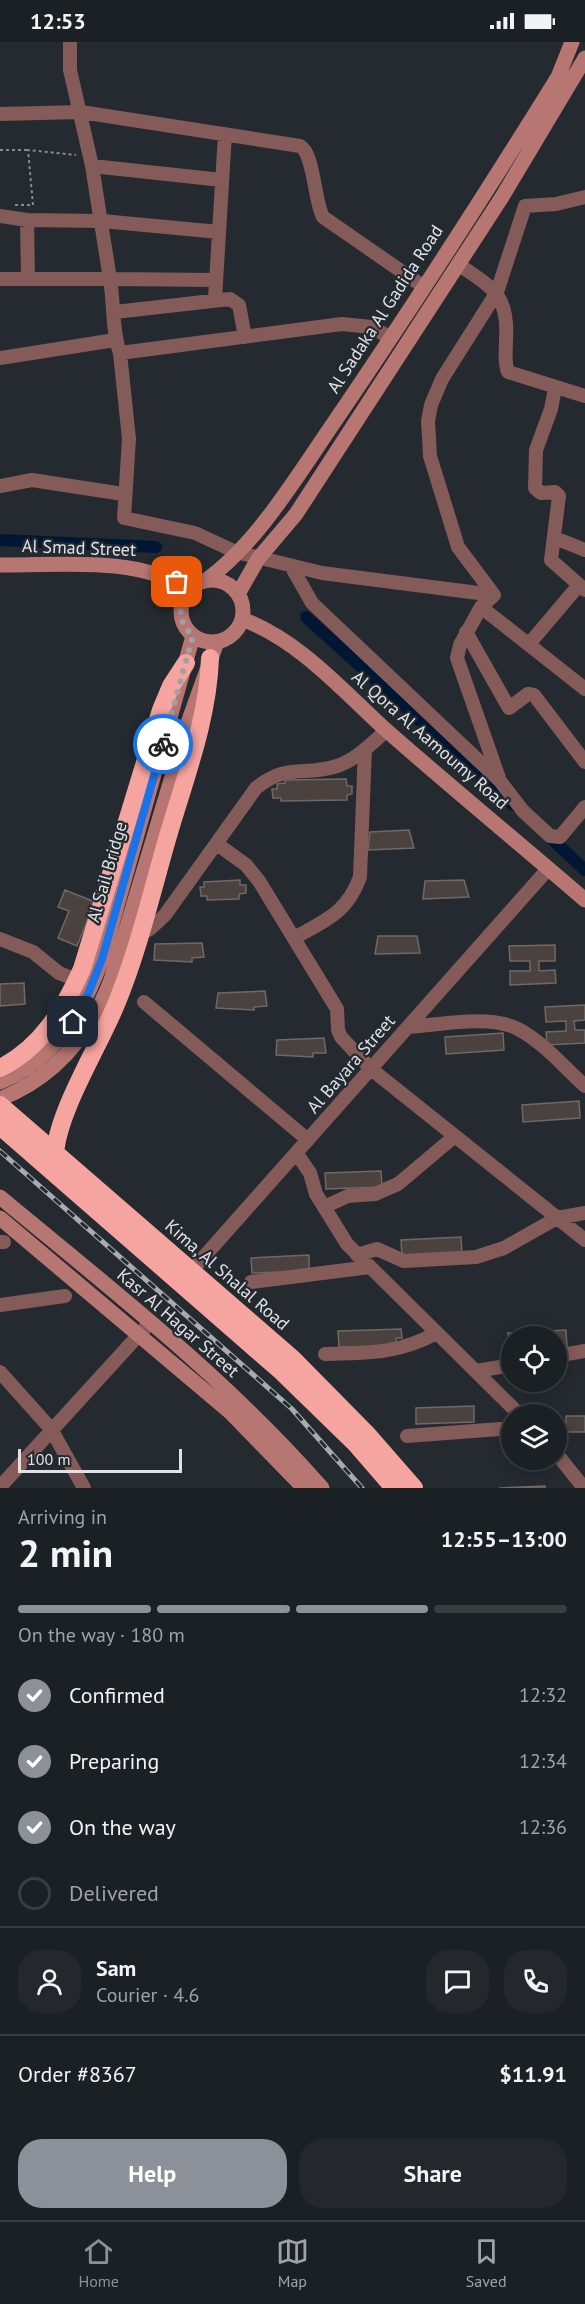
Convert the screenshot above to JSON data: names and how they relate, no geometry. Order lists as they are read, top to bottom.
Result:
{
  "streets": {
    "highway": ["Kima, Al Shalal Road"],
    "street": [
      "Al Sadaka Al Gadida Road",
      "Al Smad Street",
      "Al Qora Al Aamoumy Road",
      "Al Sail Bridge",
      "Al Bayara Street",
      "Kasr Al Hagar Street"
    ]
  },
  "crossings": [
    ["Al Sadaka Al Gadida Road", "Al Smad Street"],
    ["Al Sadaka Al Gadida Road", "Al Qora Al Aamoumy Road"],
    ["Al Sadaka Al Gadida Road", "Al Sail Bridge"],
    ["Al Smad Street", "Al Qora Al Aamoumy Road"],
    ["Al Smad Street", "Al Sail Bridge"],
    ["Al Qora Al Aamoumy Road", "Al Sail Bridge"],
    ["Al Qora Al Aamoumy Road", "Al Bayara Street"],
    ["Al Bayara Street", "Kima, Al Shalal Road"]
  ],
  "scale_bar": "100 m",
  "page": {
    "status": "12:53",
    "scale": "100 m",
    "heading": ["2 min", "Arriving in", "12:55–13:00"],
    "panel": [
      "Sam",
      "Courier · 4.6",
      "Order #8367",
      "$11.91"
    ],
    "bar": "On the way · 180 m",
    "list": [
      ["Confirmed", "12:32"],
      ["Preparing", "12:34"],
      ["On the way", "12:36"],
      "Delivered"
    ],
    "buttons": ["Help", "Share"],
    "tabs": ["Home", "Map", "Saved"]
  }
}
